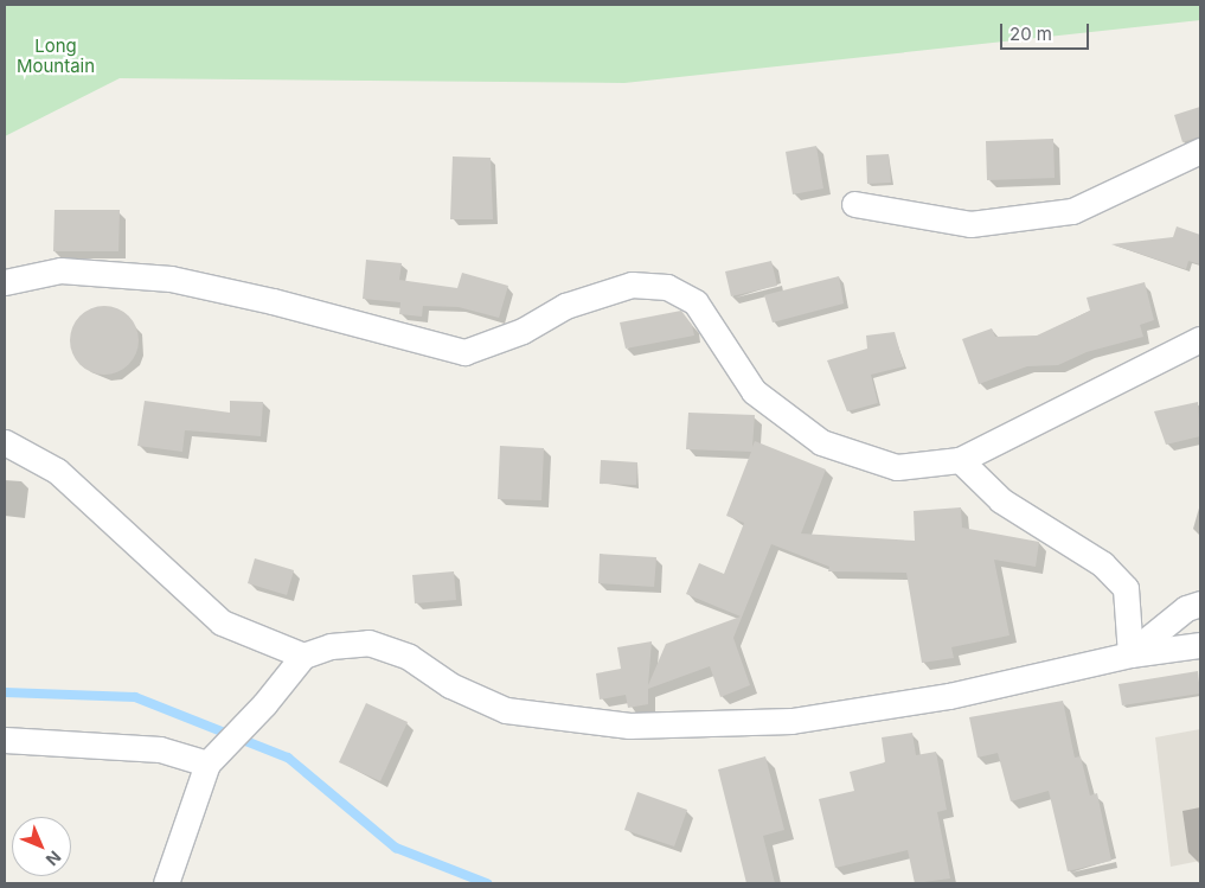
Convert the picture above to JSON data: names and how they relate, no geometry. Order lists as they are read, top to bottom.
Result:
{
  "parks": ["Long Mountain"],
  "scale_bar": "20 m",
  "north": "bottom right"
}
